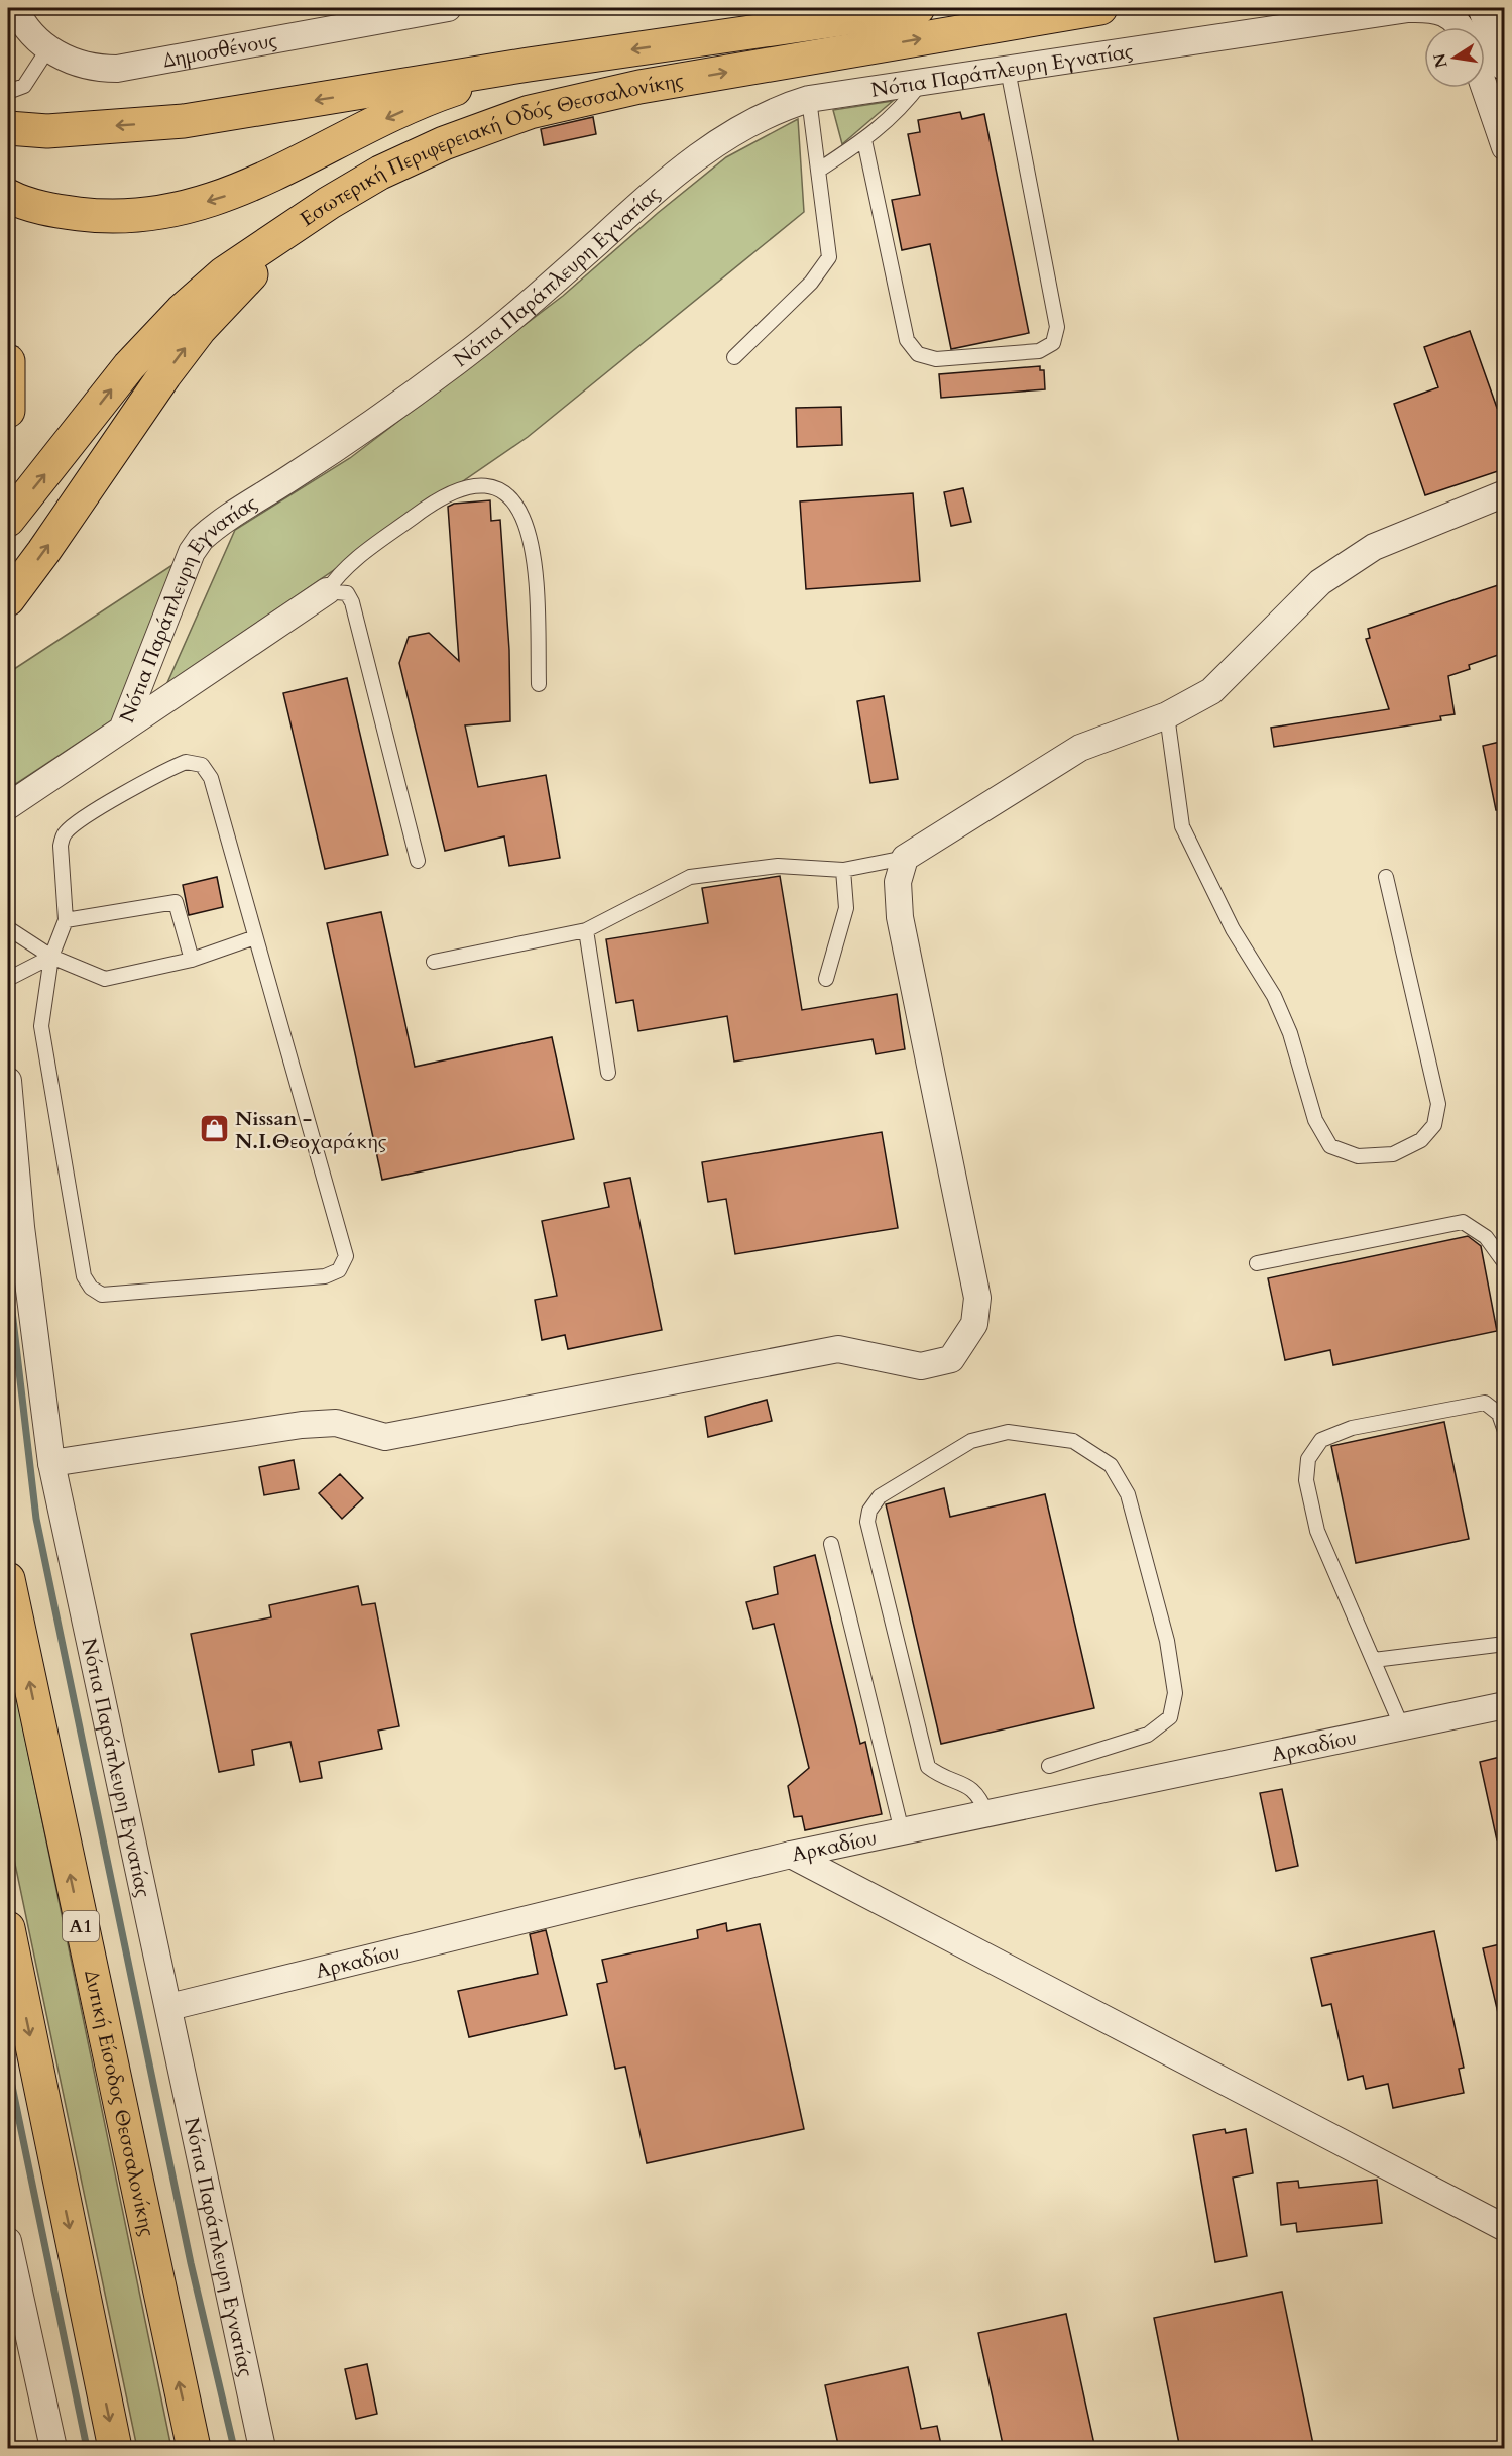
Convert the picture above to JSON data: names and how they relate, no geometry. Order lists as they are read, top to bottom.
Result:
{
  "streets": {
    "highway": ["Εσωτερική Περιφερειακή Οδός Θεσσαλονίκης", "Α1", "Δυτική Είσοδος Θεσσαλονίκης"],
    "street": ["Δημοσθένους", "Νότια Παράπλευρη Εγνατίας", "Αρκαδίου"]
  },
  "crossings": [
    ["Νότια Παράπλευρη Εγνατίας", "Αρκαδίου"]
  ],
  "places": {
    "shop": ["Nissan - Ν.Ι.Θεοχαράκης"]
  },
  "north": "left"
}
